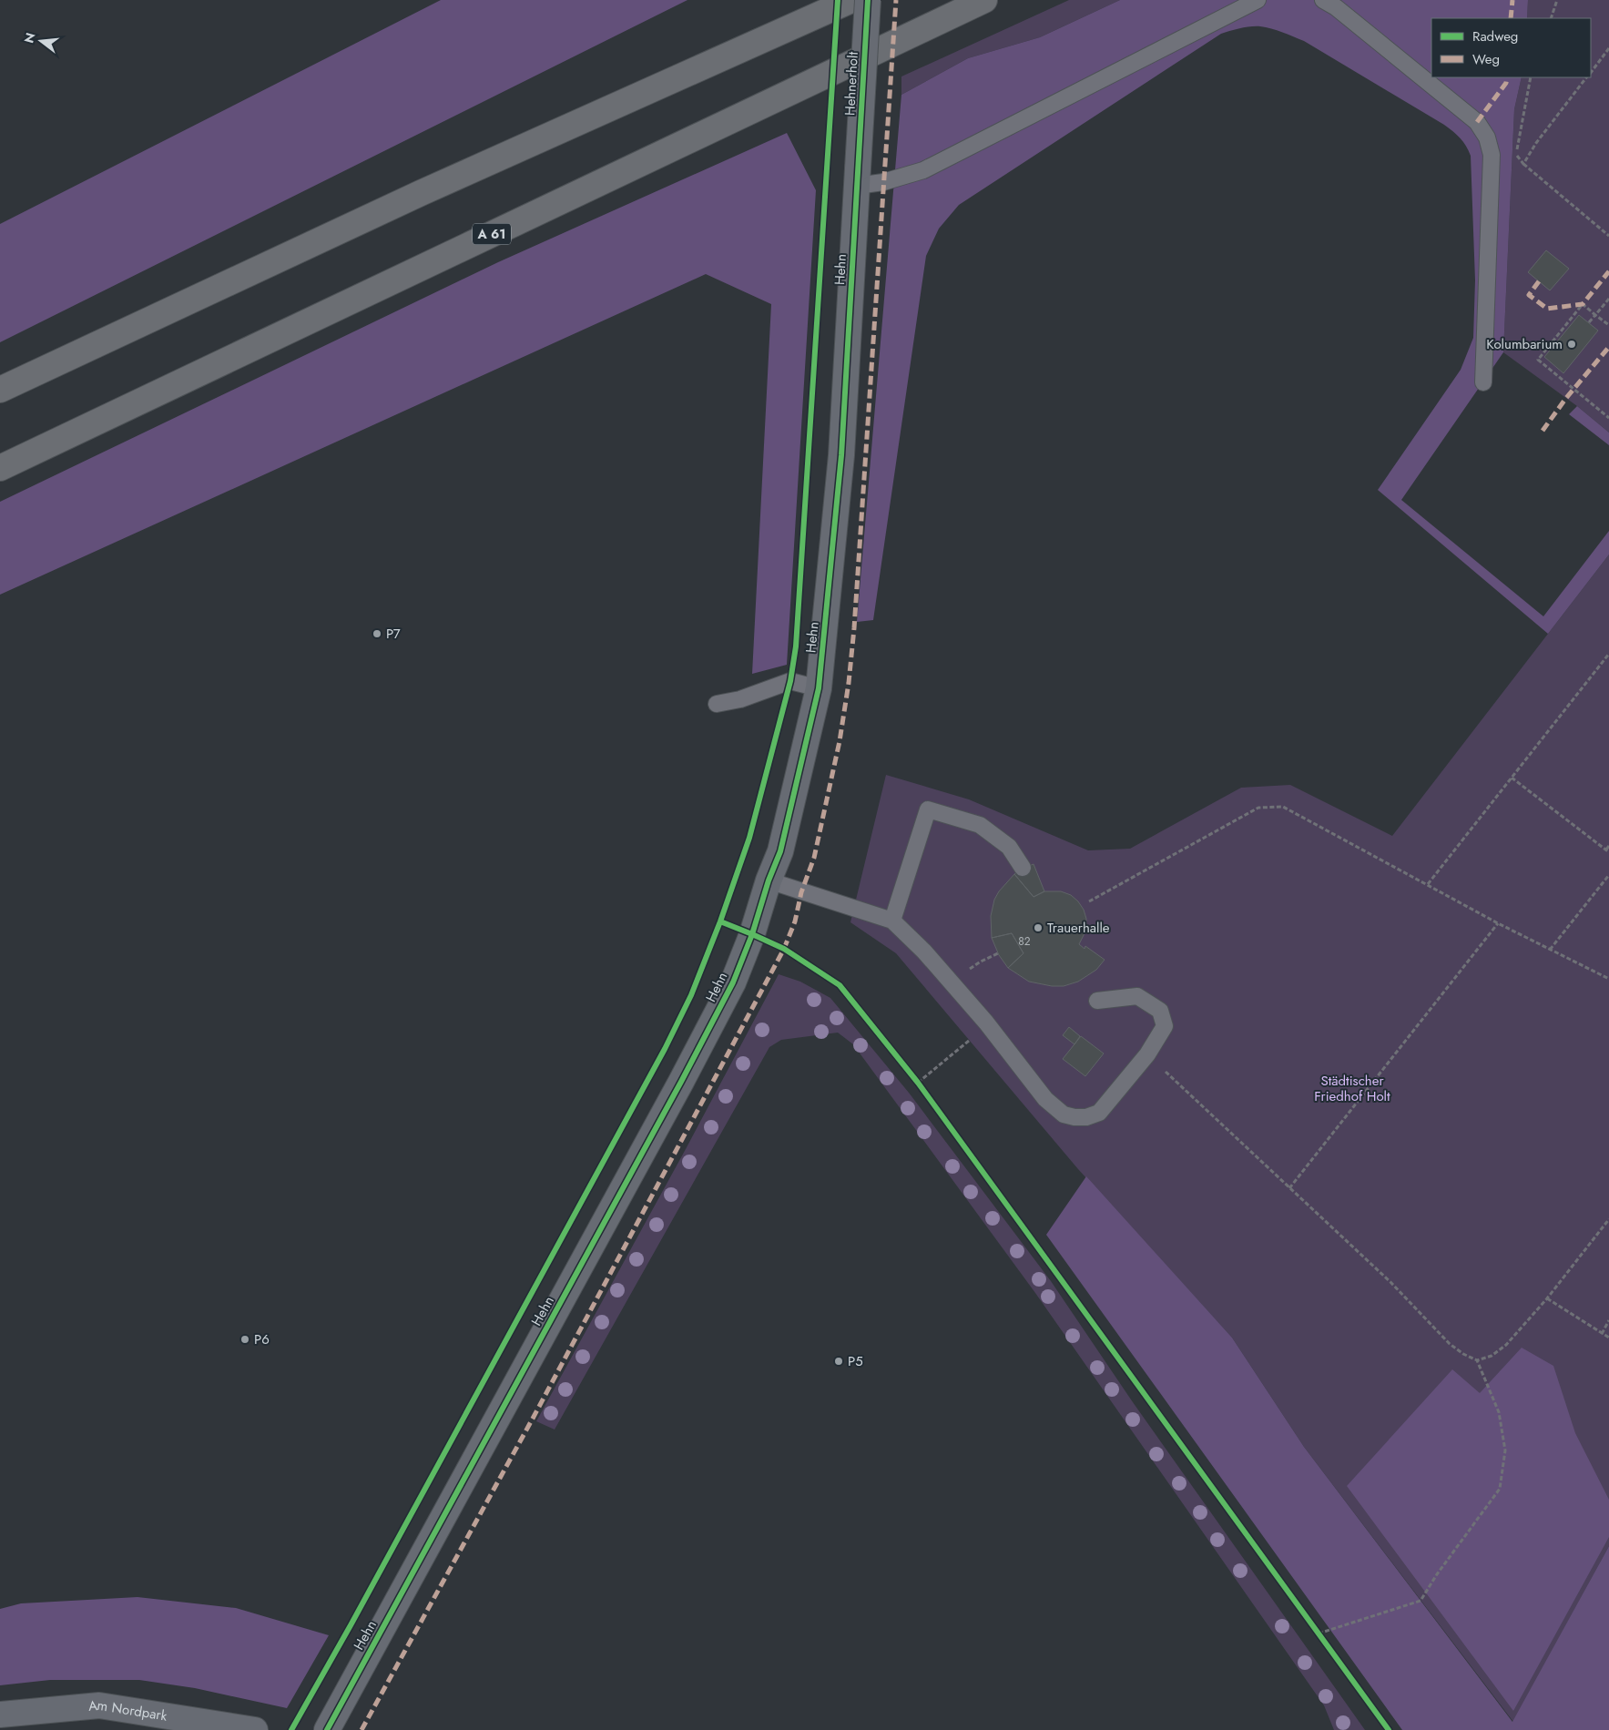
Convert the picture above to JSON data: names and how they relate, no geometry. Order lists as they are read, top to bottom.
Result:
{
  "streets": {
    "highway": ["A 61"],
    "street": ["Hehnerholt", "Hehn", "Am Nordpark"]
  },
  "crossings": [
    ["Hehnerholt", "Hehn"]
  ],
  "parks": ["Städtischer Friedhof Holt"],
  "places": [
    "Kolumbarium",
    "P7",
    "Trauerhalle",
    "P6",
    "P5"
  ],
  "house_numbers": ["82"],
  "legend": ["Radweg", "Weg"],
  "north": "left"
}
